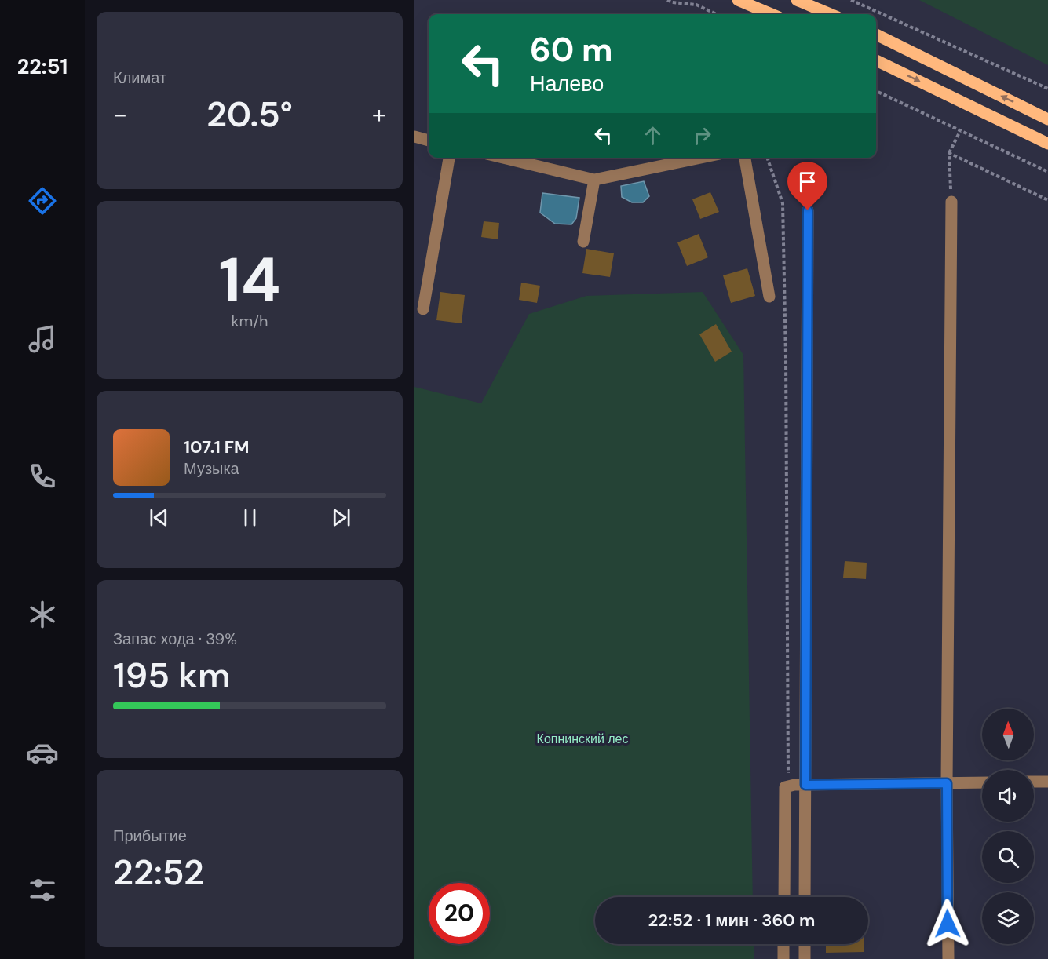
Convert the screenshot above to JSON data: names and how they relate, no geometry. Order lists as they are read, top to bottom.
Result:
{
  "parks": ["Копнинский лес"],
  "north": "top",
  "page": {
    "tabs": "22:51",
    "tile": [
      "Климат",
      ["14", "km/h"],
      ["Запас хода · 39%", "195 km"],
      ["Прибытие", "22:52"]
    ],
    "turn": ["60 m", "Налево"],
    "heat": ["−", "20.5°", "+"],
    "song": ["107.1 FM", "Музыка"],
    "limit": "20",
    "trip": "22:52 · 1 мин · 360 m"
  }
}
